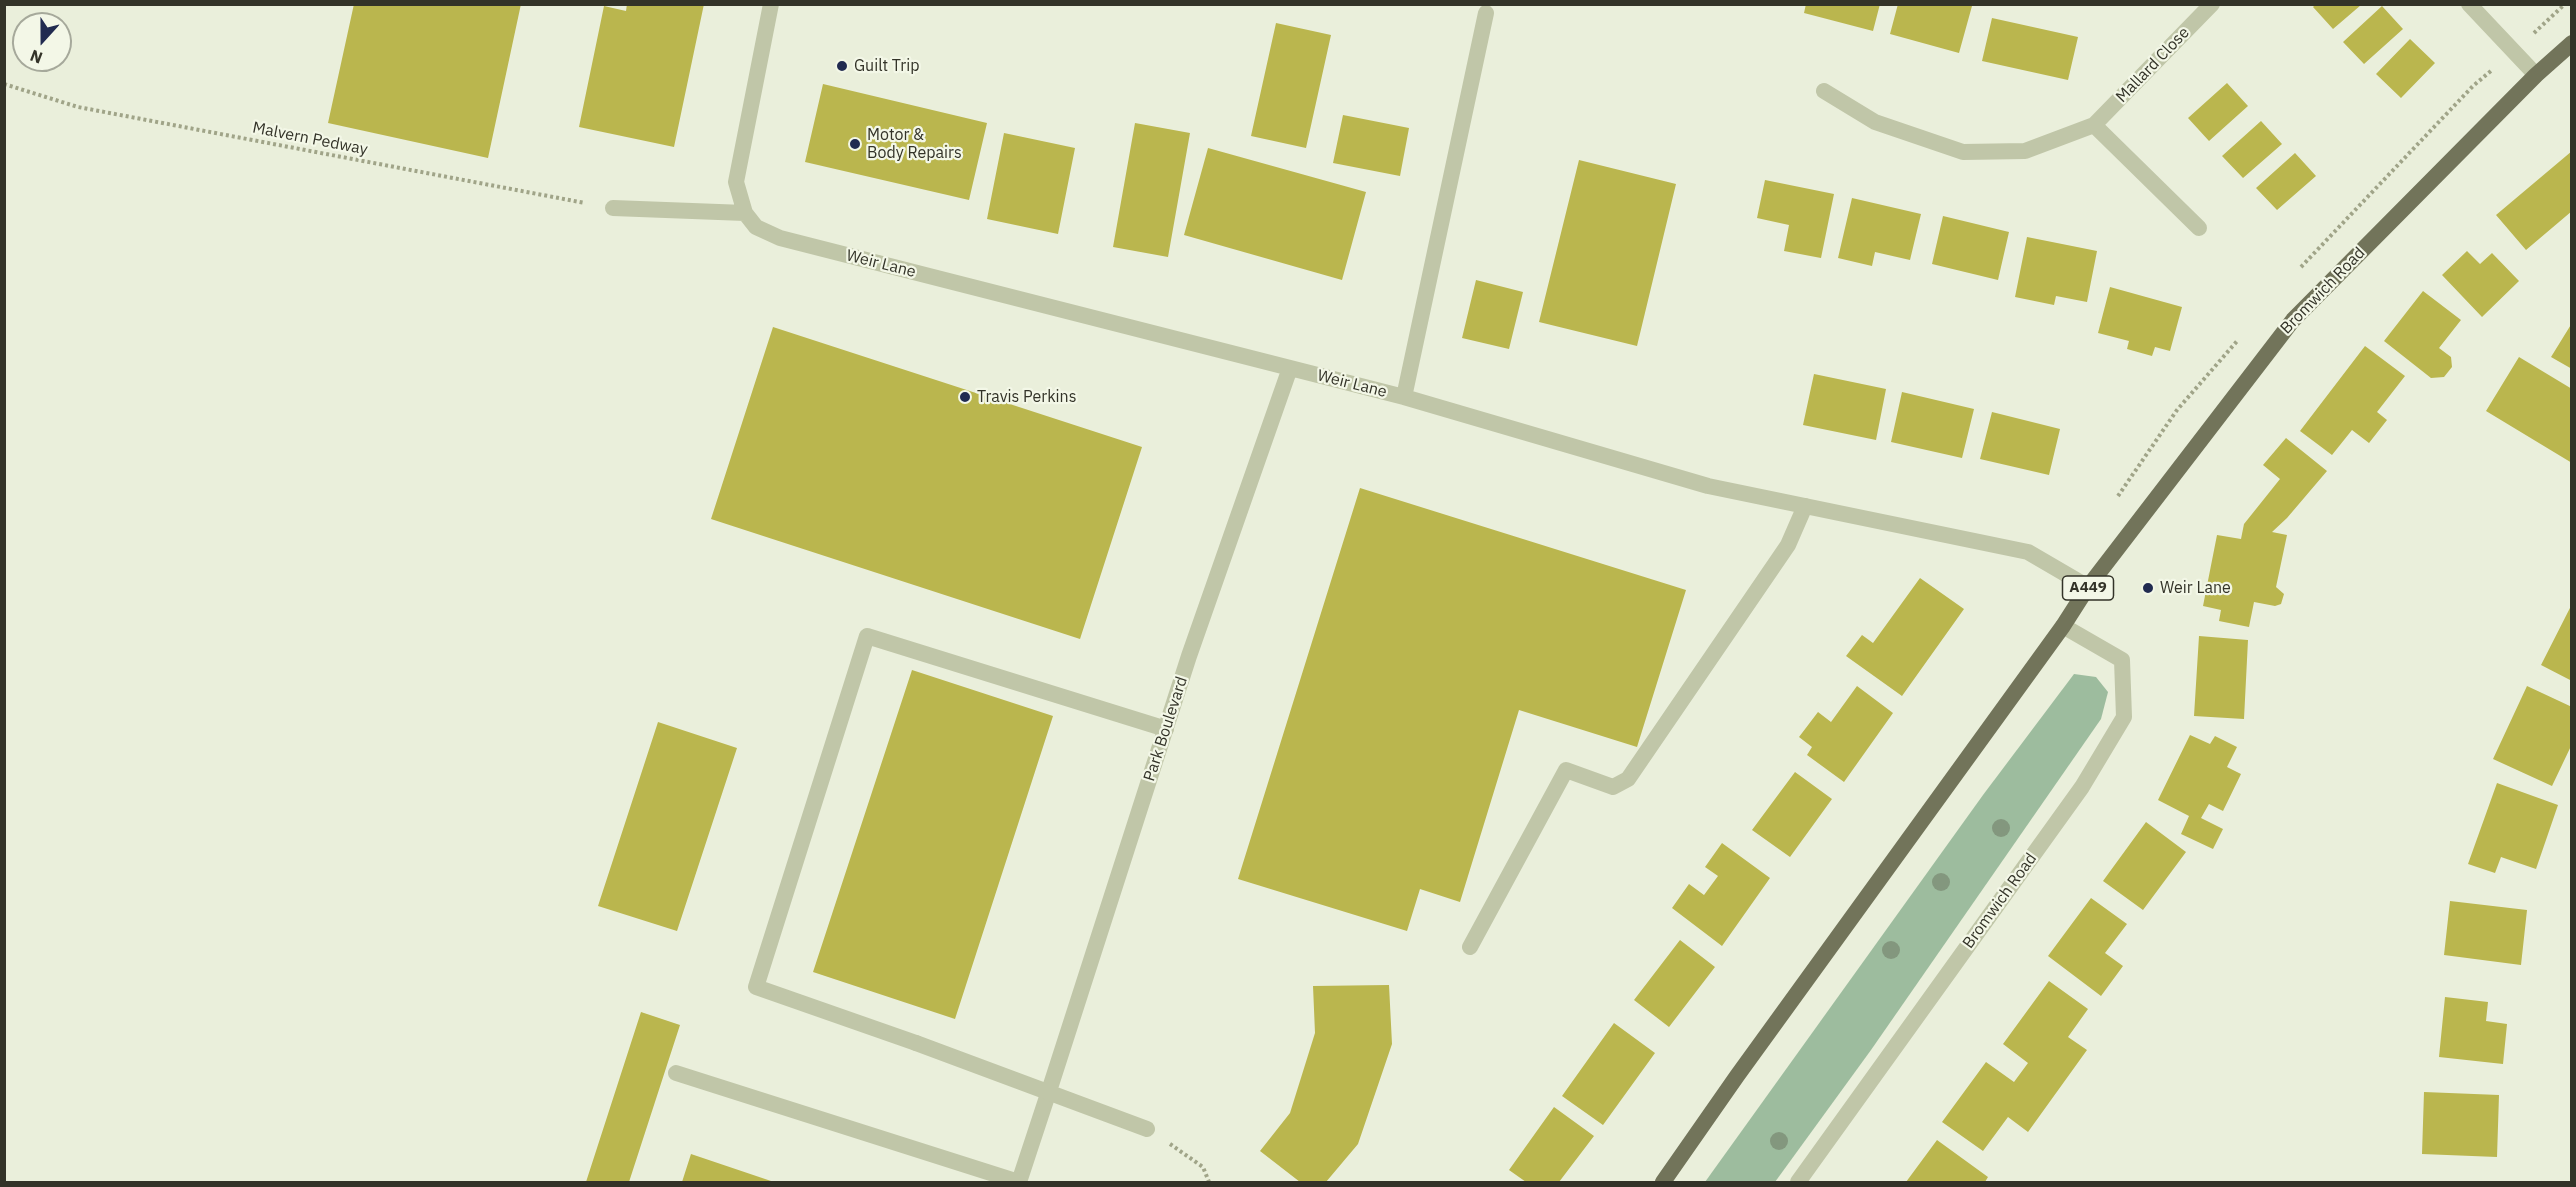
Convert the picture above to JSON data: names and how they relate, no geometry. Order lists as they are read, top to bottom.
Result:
{
  "streets": {
    "main road": ["Bromwich Road", "A449"],
    "street": ["Mallard Close", "Weir Lane", "Park Boulevard"],
    "path": ["Malvern Pedway"]
  },
  "crossings": [
    ["Weir Lane", "Bromwich Road"],
    ["Weir Lane", "Park Boulevard"]
  ],
  "places": [
    "Guilt Trip",
    "Motor & Body Repairs",
    "Travis Perkins",
    "Weir Lane"
  ],
  "north": "bottom"
}
